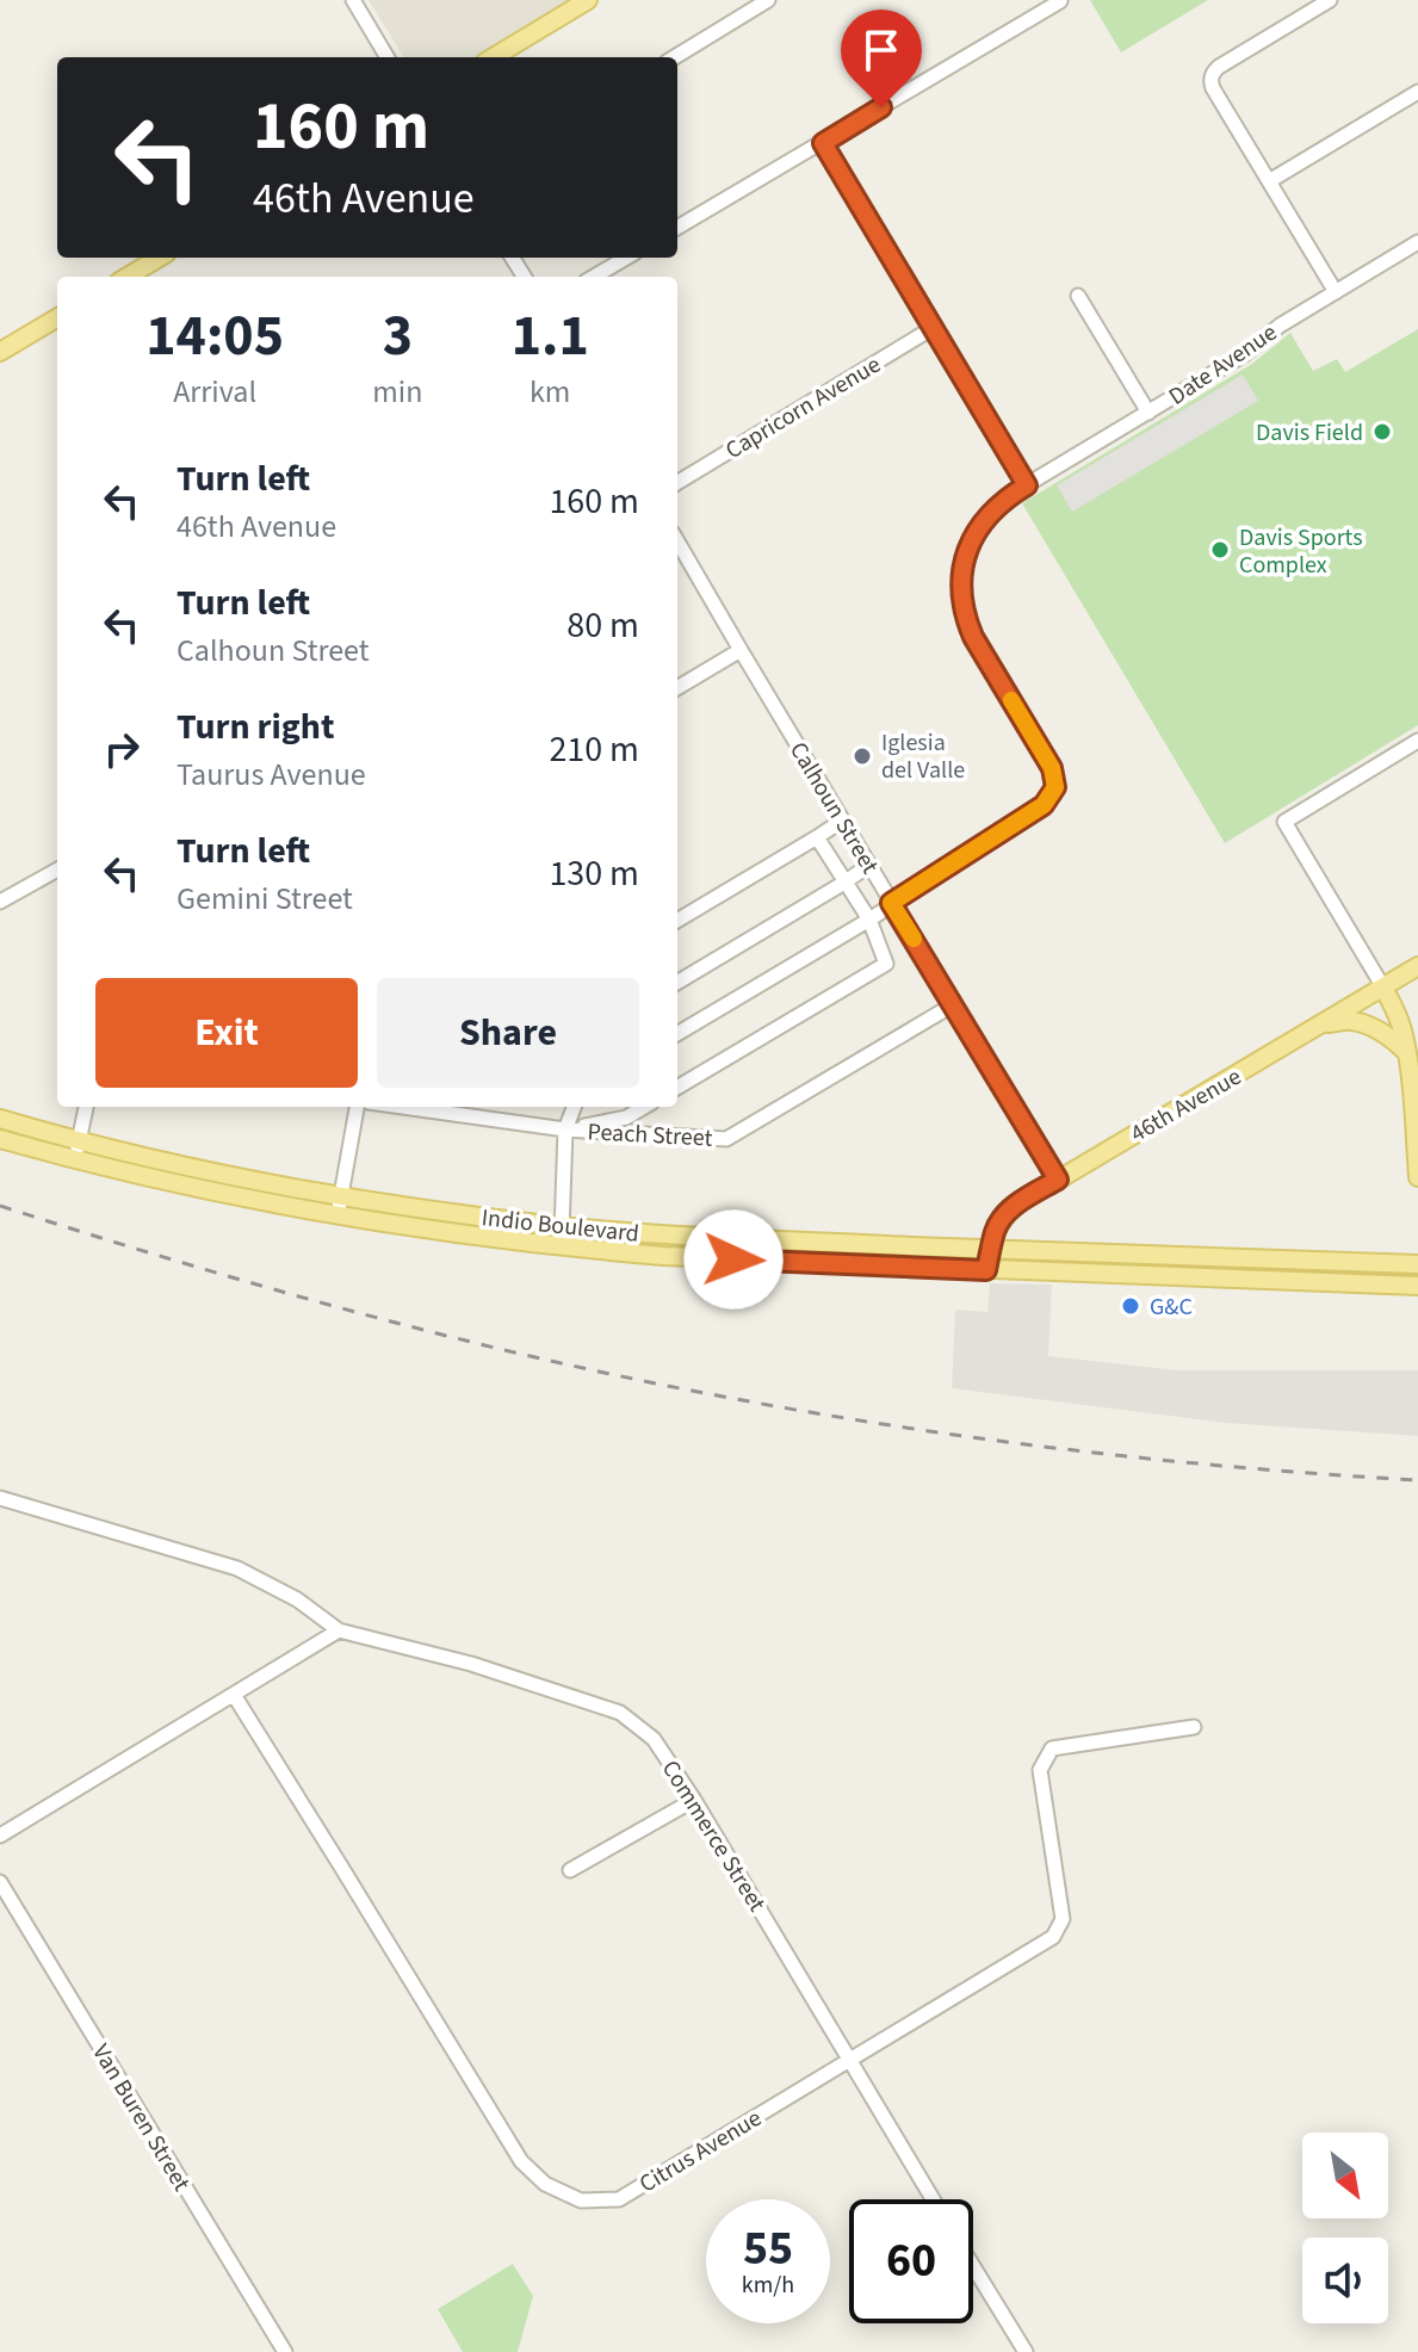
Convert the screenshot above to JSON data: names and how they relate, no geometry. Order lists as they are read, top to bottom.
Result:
{
  "streets": {
    "main road": ["46th Avenue", "Indio Boulevard"],
    "street": [
      "Date Avenue",
      "Capricorn Avenue",
      "Calhoun Street",
      "Peach Street",
      "Commerce Street",
      "Van Buren Street",
      "Citrus Avenue"
    ]
  },
  "crossings": [
    ["Date Avenue", "Calhoun Street"],
    ["Calhoun Street", "46th Avenue"],
    ["Calhoun Street", "Peach Street"],
    ["46th Avenue", "Indio Boulevard"],
    ["Commerce Street", "Citrus Avenue"]
  ],
  "places": [
    "Davis Field",
    "Davis Sports Complex",
    "Iglesia del Valle",
    "G&C"
  ],
  "north": "bottom right",
  "page": {
    "turn": ["160 m", "46th Avenue"],
    "eta": [
      "14:05",
      "Arrival",
      "3",
      "min",
      "1.1",
      "km"
    ],
    "list": [
      {
        "name": "Turn left",
        "note": "46th Avenue",
        "value": "160 m"
      },
      {
        "name": "Turn left",
        "note": "Calhoun Street",
        "value": "80 m"
      },
      {
        "name": "Turn right",
        "note": "Taurus Avenue",
        "value": "210 m"
      },
      {
        "name": "Turn left",
        "note": "Gemini Street",
        "value": "130 m"
      }
    ],
    "buttons": ["Exit", "Share"],
    "speed": "55 km/h",
    "limit": "60"
  }
}
